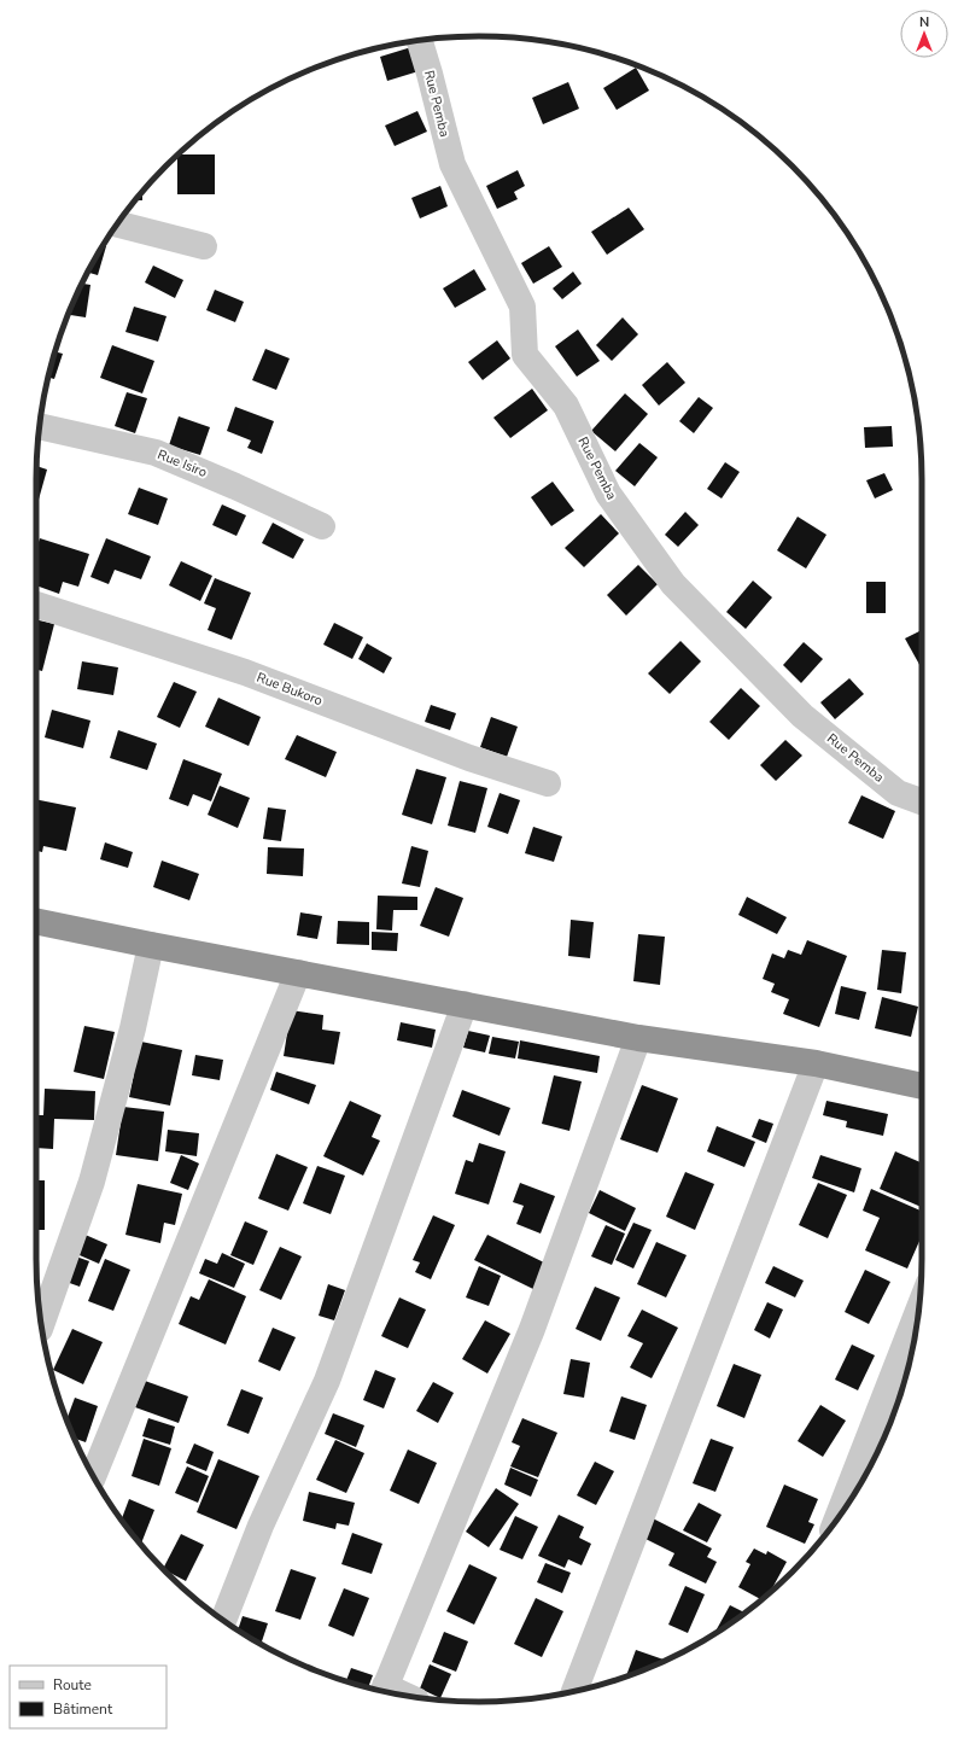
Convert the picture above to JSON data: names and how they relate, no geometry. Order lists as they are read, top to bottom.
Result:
{
  "streets": {
    "street": ["Rue Pemba", "Rue Isiro", "Rue Bukoro"]
  },
  "legend": ["Route", "Bâtiment"],
  "north": "top"
}
